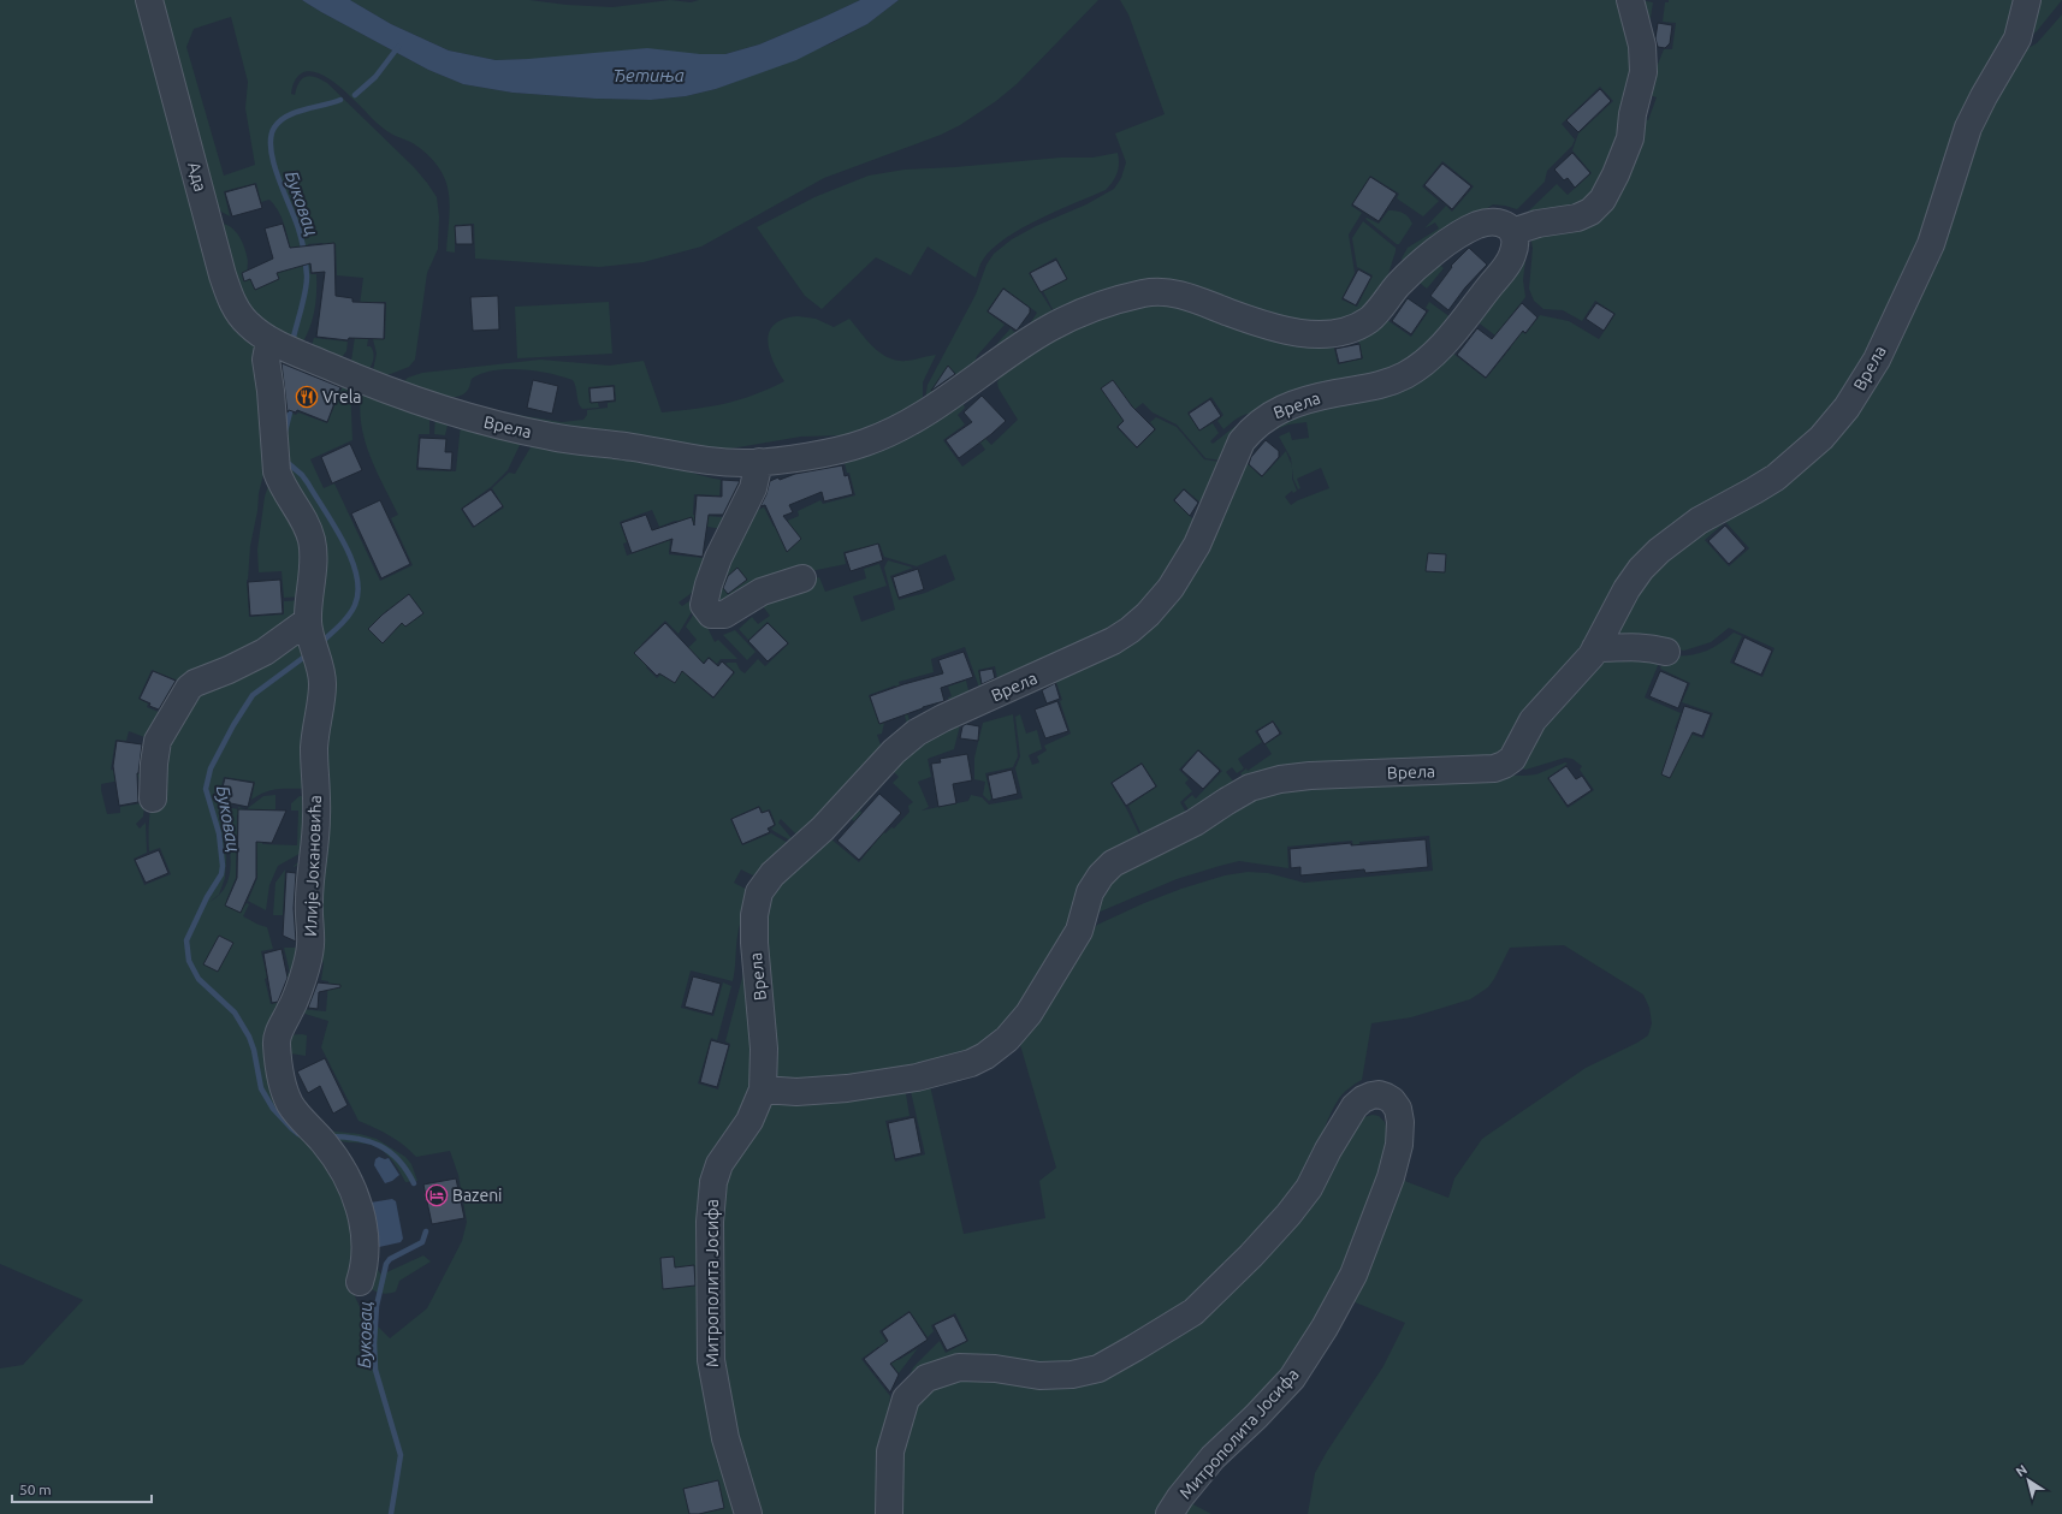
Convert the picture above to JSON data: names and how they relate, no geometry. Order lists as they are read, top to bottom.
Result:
{
  "streets": {
    "street": [
      "Ада",
      "Врела",
      "Илије Јокановића",
      "Митрополита Јосифа"
    ]
  },
  "crossings": [
    ["Ада", "Врела"],
    ["Ада", "Илије Јокановића"],
    ["Врела", "Илије Јокановића"],
    ["Врела", "Митрополита Јосифа"]
  ],
  "water": ["Ђетиња", "Буковац"],
  "places": {
    "restaurant": ["Vrela"],
    "hotel": ["Bazeni"]
  },
  "scale_bar": "50 m",
  "north": "top left"
}
